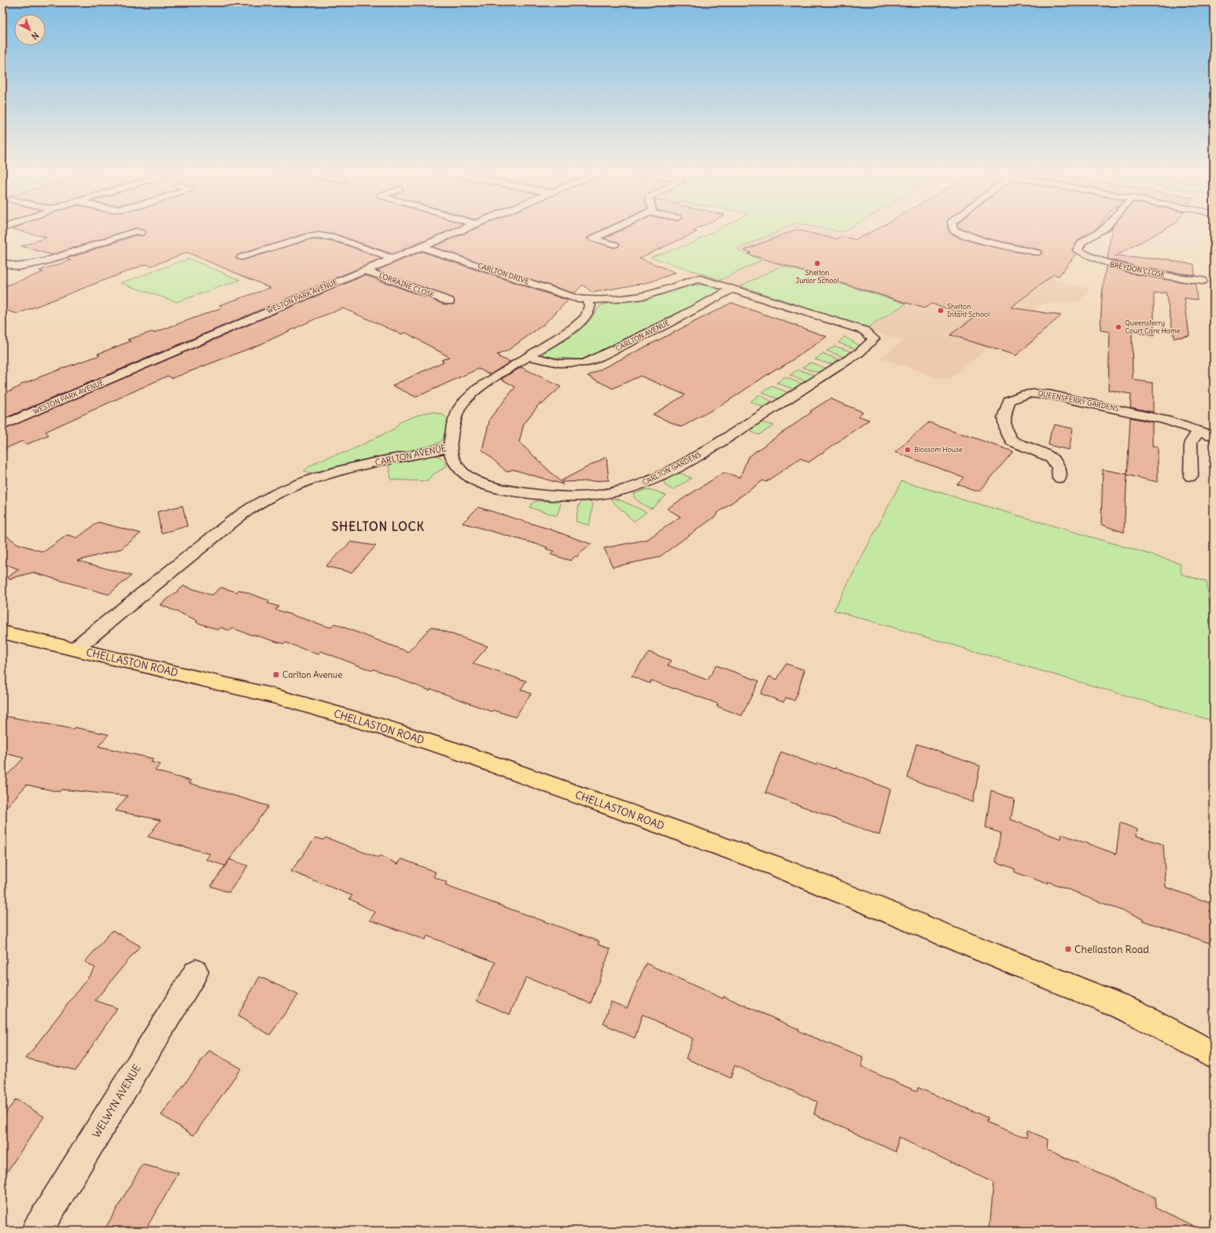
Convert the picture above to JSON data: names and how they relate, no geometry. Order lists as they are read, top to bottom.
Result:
{
  "streets": {
    "main road": ["CHELLASTON ROAD"],
    "street": [
      "BREYDON CLOSE",
      "CARLTON DRIVE",
      "LORRAINE CLOSE",
      "WESTON PARK AVENUE",
      "CARLTON AVENUE",
      "QUEENSFERRY GARDENS",
      "CARLTON GARDENS",
      "WELWYN AVENUE"
    ]
  },
  "crossings": [
    ["CARLTON DRIVE", "WESTON PARK AVENUE"],
    ["CARLTON DRIVE", "CARLTON AVENUE"],
    ["LORRAINE CLOSE", "WESTON PARK AVENUE"],
    ["CARLTON AVENUE", "CARLTON GARDENS"],
    ["CARLTON AVENUE", "CHELLASTON ROAD"]
  ],
  "districts": ["SHELTON LOCK"],
  "places": {
    "other": [
      "Shelton Junior School",
      "Shelton Infant School",
      "Queensferry Court Care Home",
      "Blossom House"
    ],
    "transit": ["Carlton Avenue", "Chellaston Road"]
  },
  "north": "bottom right"
}
